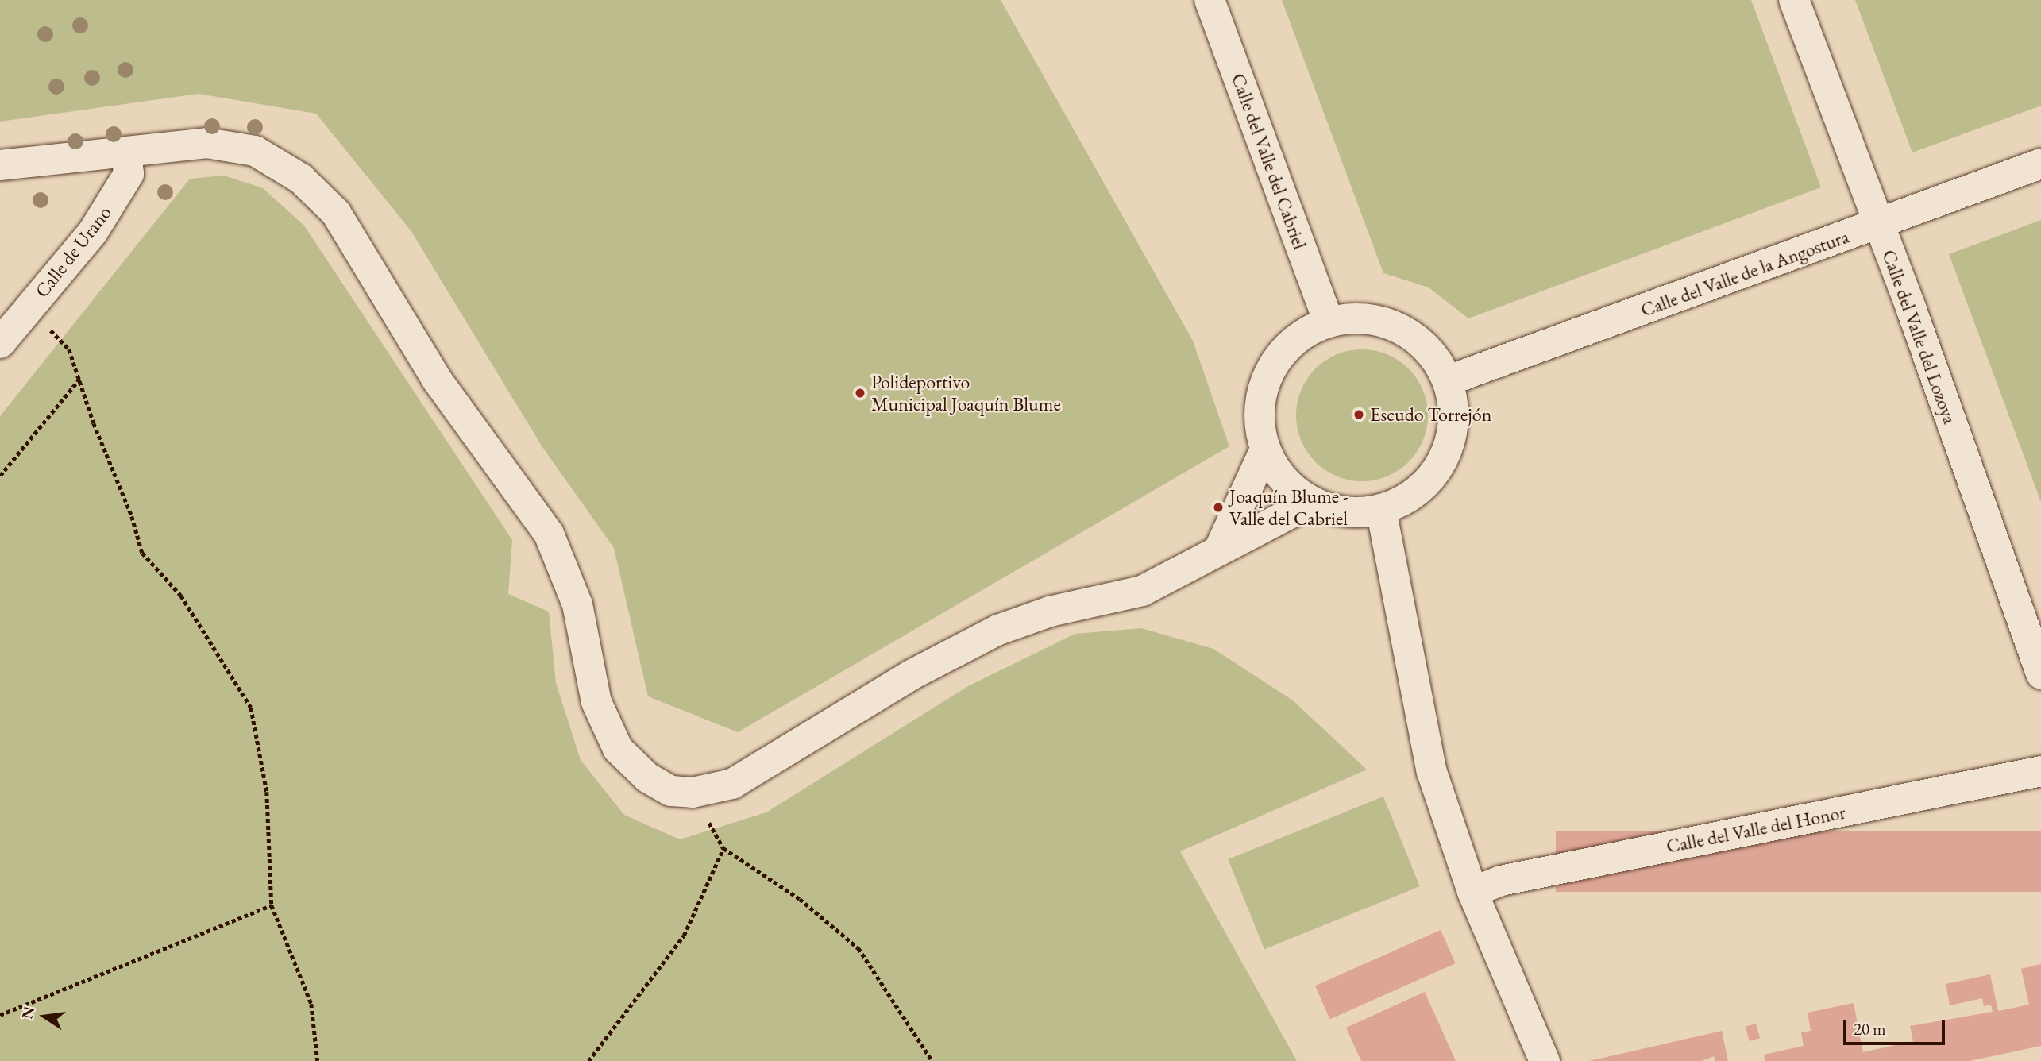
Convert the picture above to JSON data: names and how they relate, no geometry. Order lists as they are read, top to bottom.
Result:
{
  "streets": {
    "street": [
      "Calle del Valle del Cabriel",
      "Calle de Urano",
      "Calle del Valle de la Angostura",
      "Calle del Valle del Lozoya",
      "Calle del Valle del Honor"
    ]
  },
  "crossings": [
    ["Calle del Valle del Cabriel", "Calle del Valle de la Angostura"],
    ["Calle del Valle de la Angostura", "Calle del Valle del Lozoya"]
  ],
  "places": ["Polideportivo Municipal Joaquín Blume", "Escudo Torrejón", "Joaquín Blume - Valle del Cabriel"],
  "scale_bar": "20 m",
  "north": "left"
}
